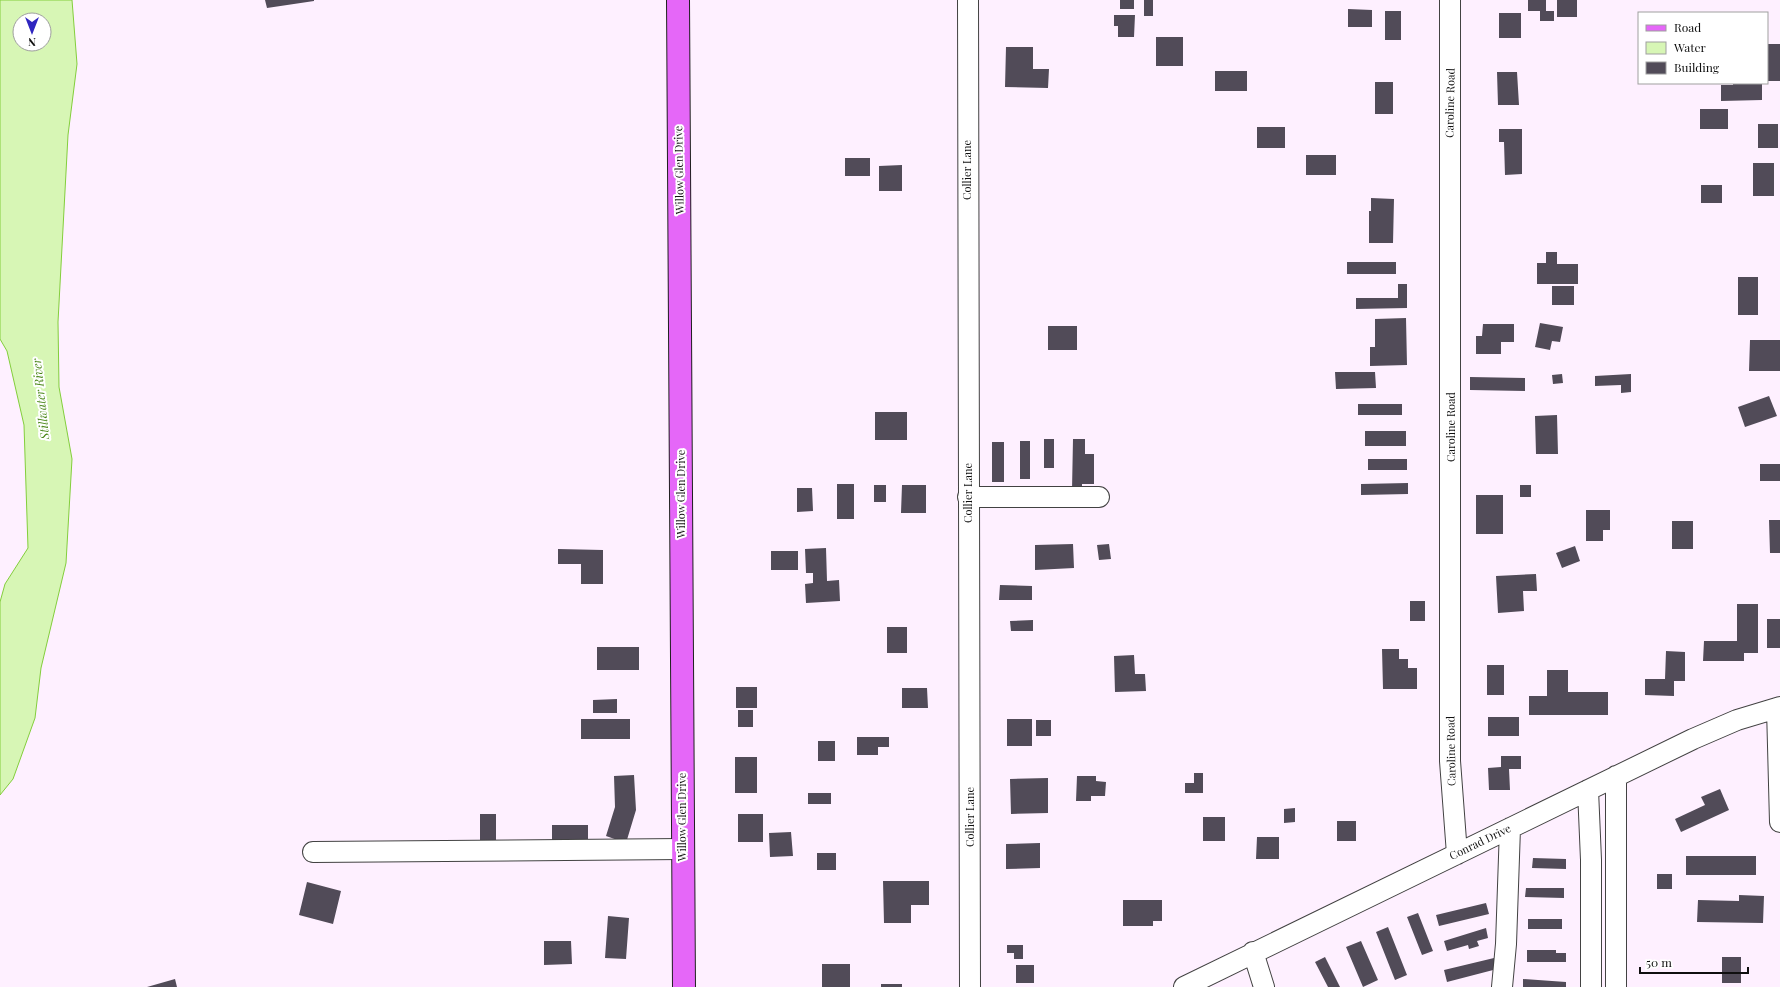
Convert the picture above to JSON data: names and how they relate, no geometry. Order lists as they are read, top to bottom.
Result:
{
  "streets": {
    "main road": ["Willow Glen Drive"],
    "street": ["Caroline Road", "Collier Lane", "Conrad Drive"]
  },
  "crossings": [
    ["Caroline Road", "Conrad Drive"]
  ],
  "water": ["Stillwater River"],
  "legend": ["Road", "Water", "Building"],
  "scale_bar": "50 m",
  "north": "bottom"
}
